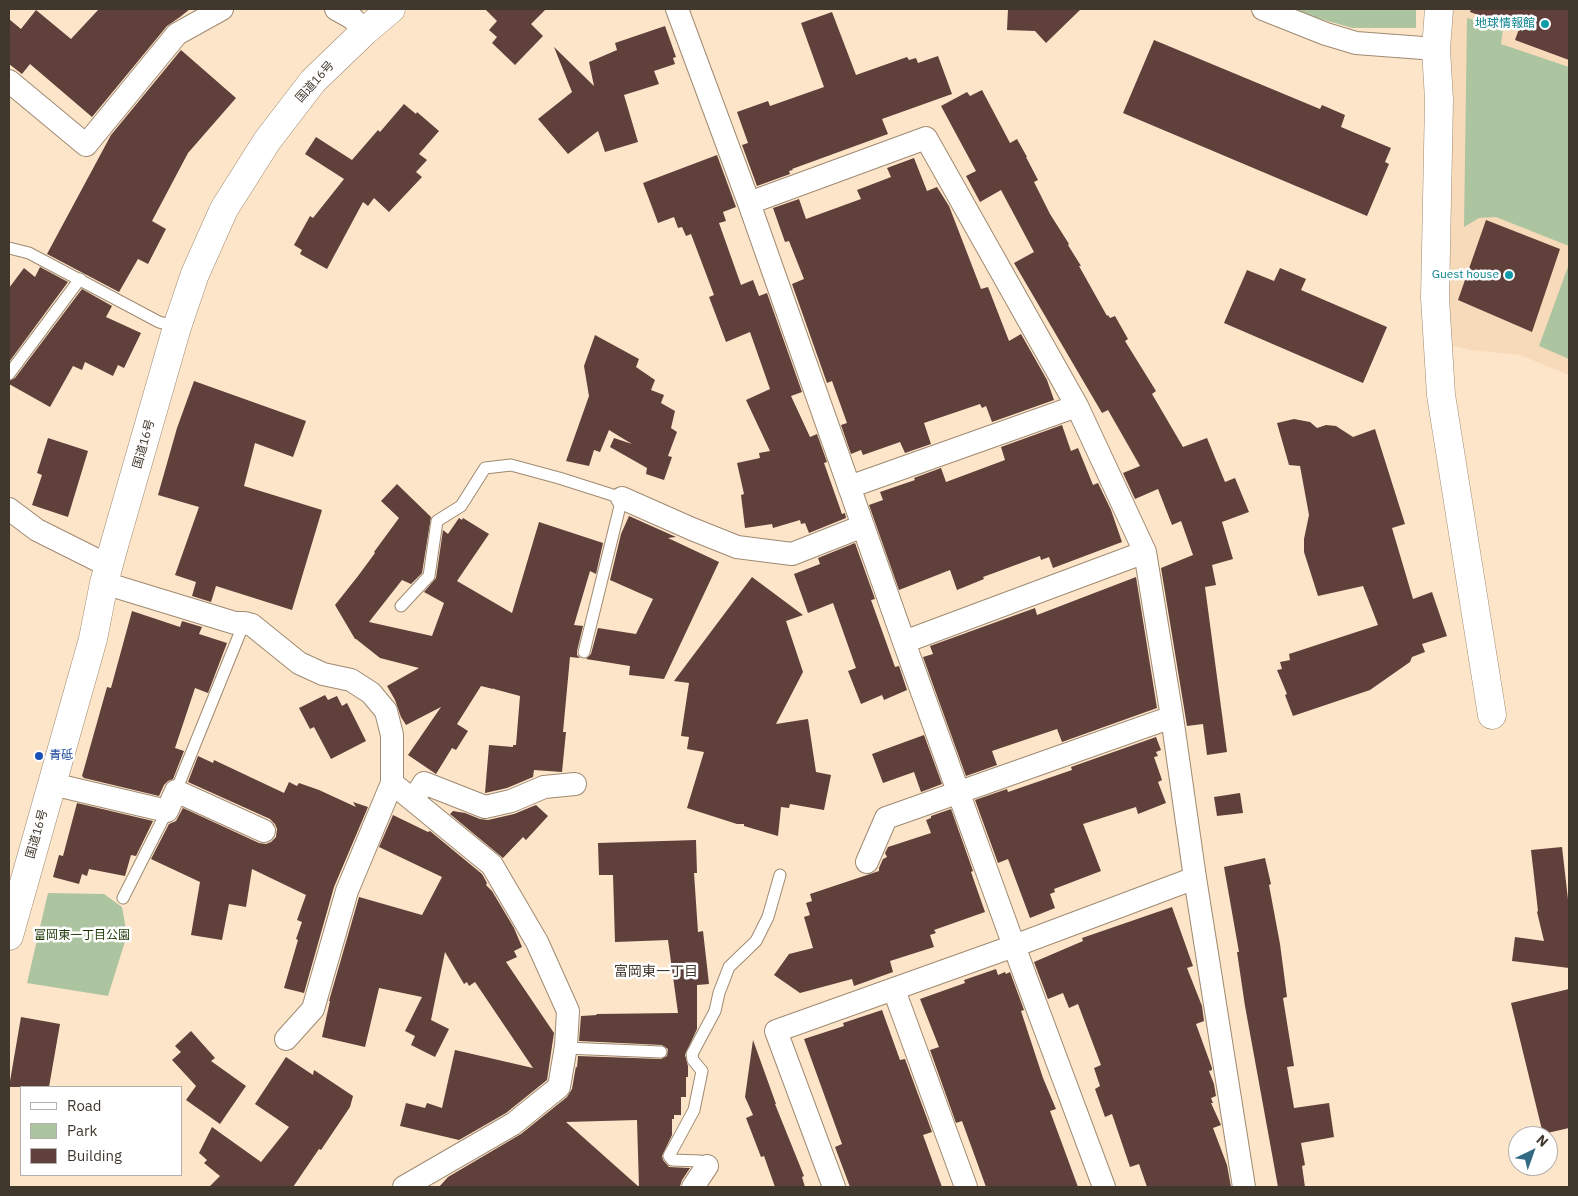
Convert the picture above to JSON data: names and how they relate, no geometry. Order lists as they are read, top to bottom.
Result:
{
  "streets": {
    "main road": ["国道16号"]
  },
  "districts": ["富岡東一丁目"],
  "parks": ["富岡東一丁目公園"],
  "places": ["地球情報館", "Guest house", "青砥"],
  "legend": ["Road", "Park", "Building"],
  "north": "top right"
}
